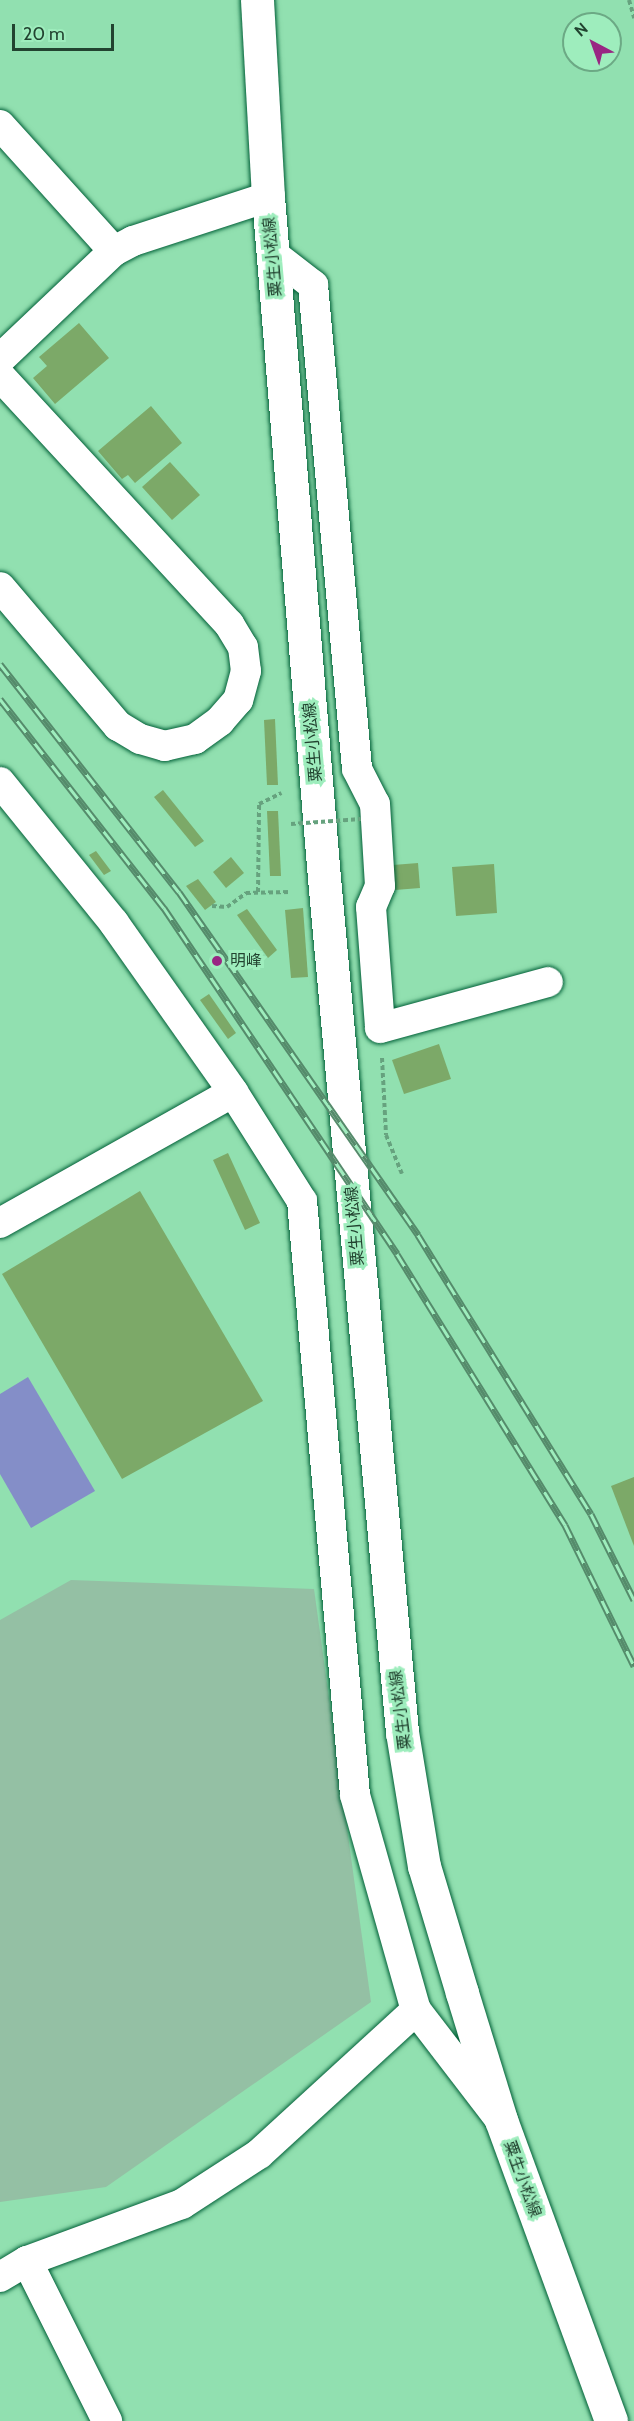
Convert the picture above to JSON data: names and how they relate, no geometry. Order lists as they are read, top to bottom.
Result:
{
  "streets": {
    "main road": ["粟生小松線"]
  },
  "places": ["明峰"],
  "scale_bar": "20 m",
  "north": "top left"
}
